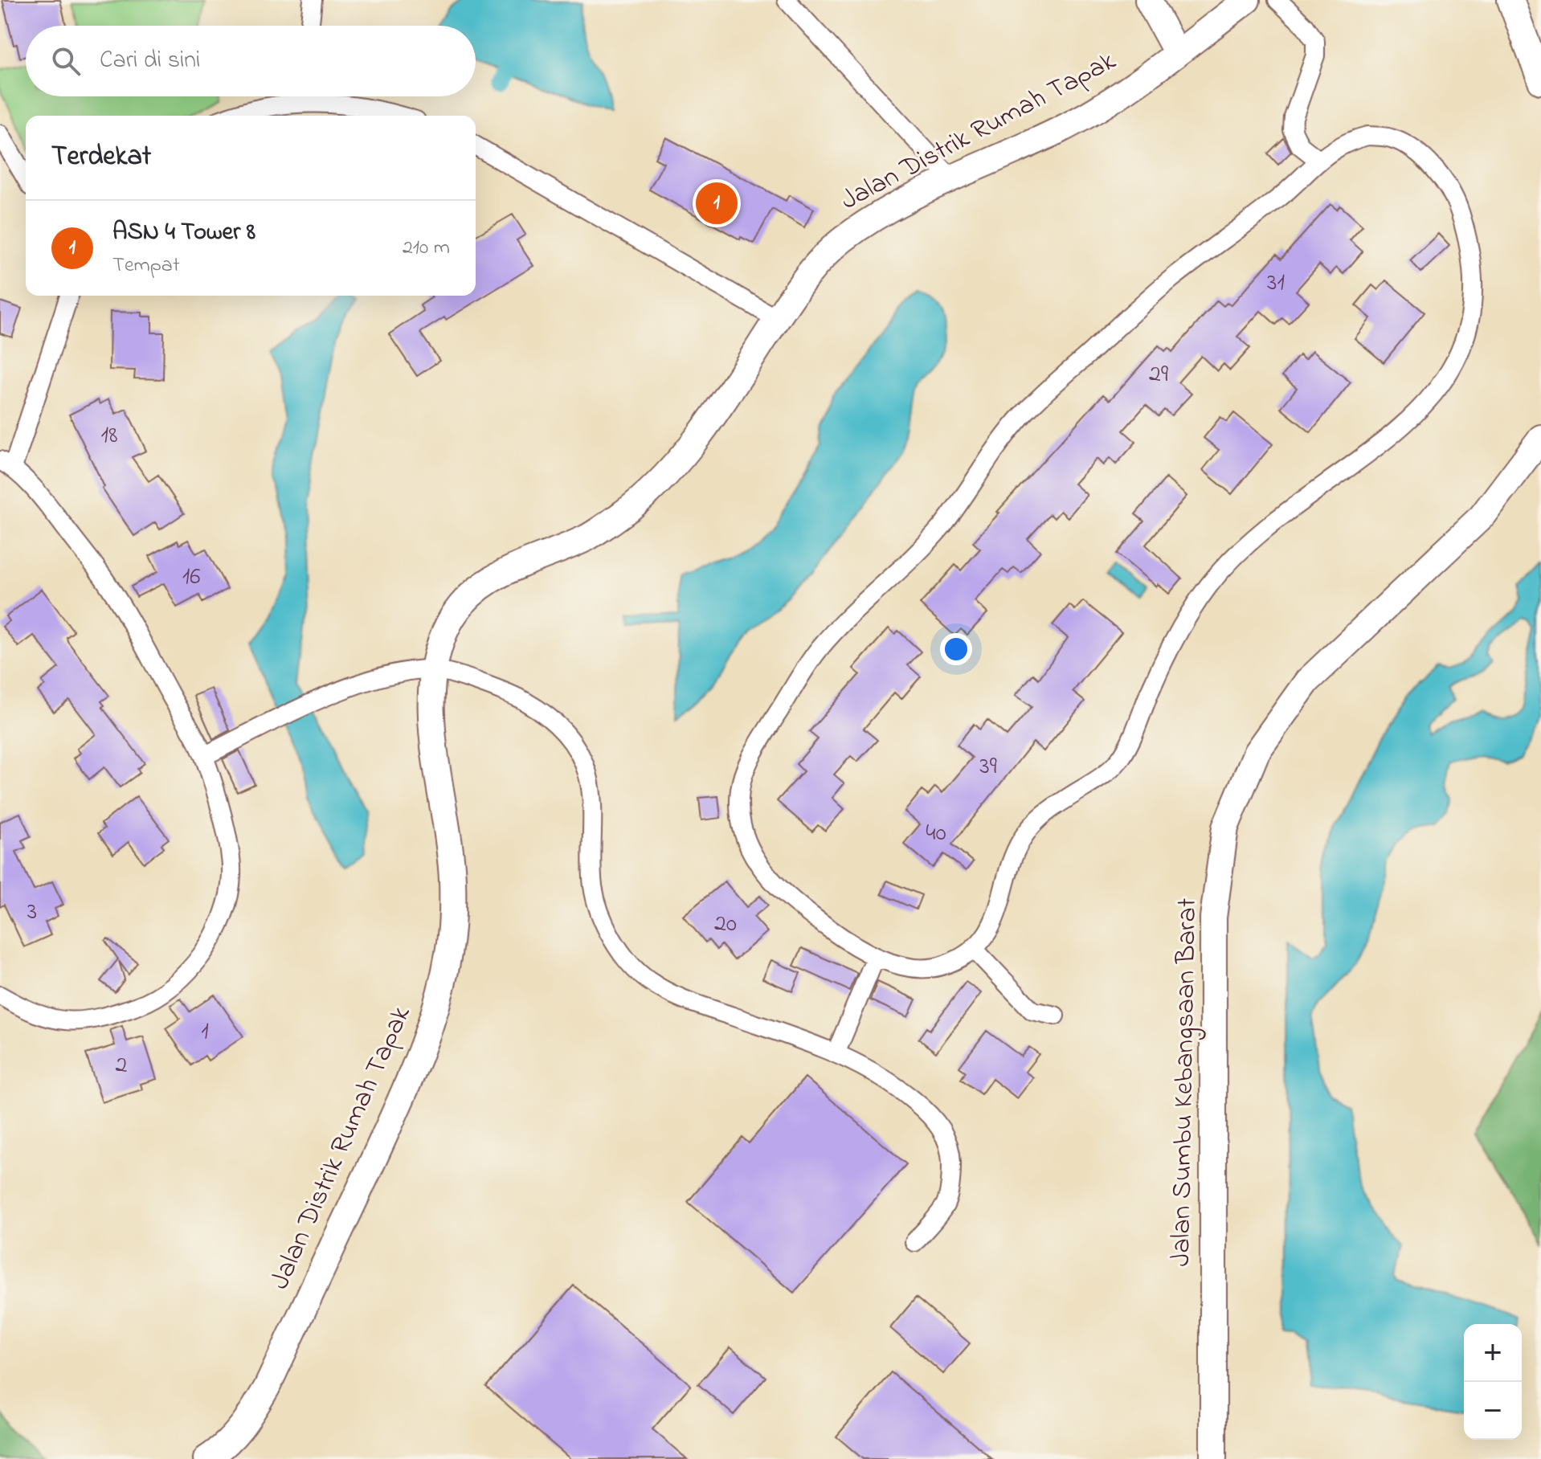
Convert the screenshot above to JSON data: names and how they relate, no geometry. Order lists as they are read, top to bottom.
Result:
{
  "streets": {
    "street": ["Jalan Distrik Rumah Tapak", "Jalan Sumbu Kebangsaan Barat"]
  },
  "house_numbers": [
    "31",
    "29",
    "18",
    "16",
    "39",
    "40",
    "3",
    "20",
    "1",
    "2"
  ],
  "page": {
    "search": "Cari di sini",
    "heading": "Terdekat",
    "pins": "1",
    "list": [
      {
        "mark": "1",
        "name": "ASN 4 Tower 8",
        "note": "Tempat",
        "value": "210 m"
      }
    ],
    "map_buttons": ["+", "−"]
  }
}
